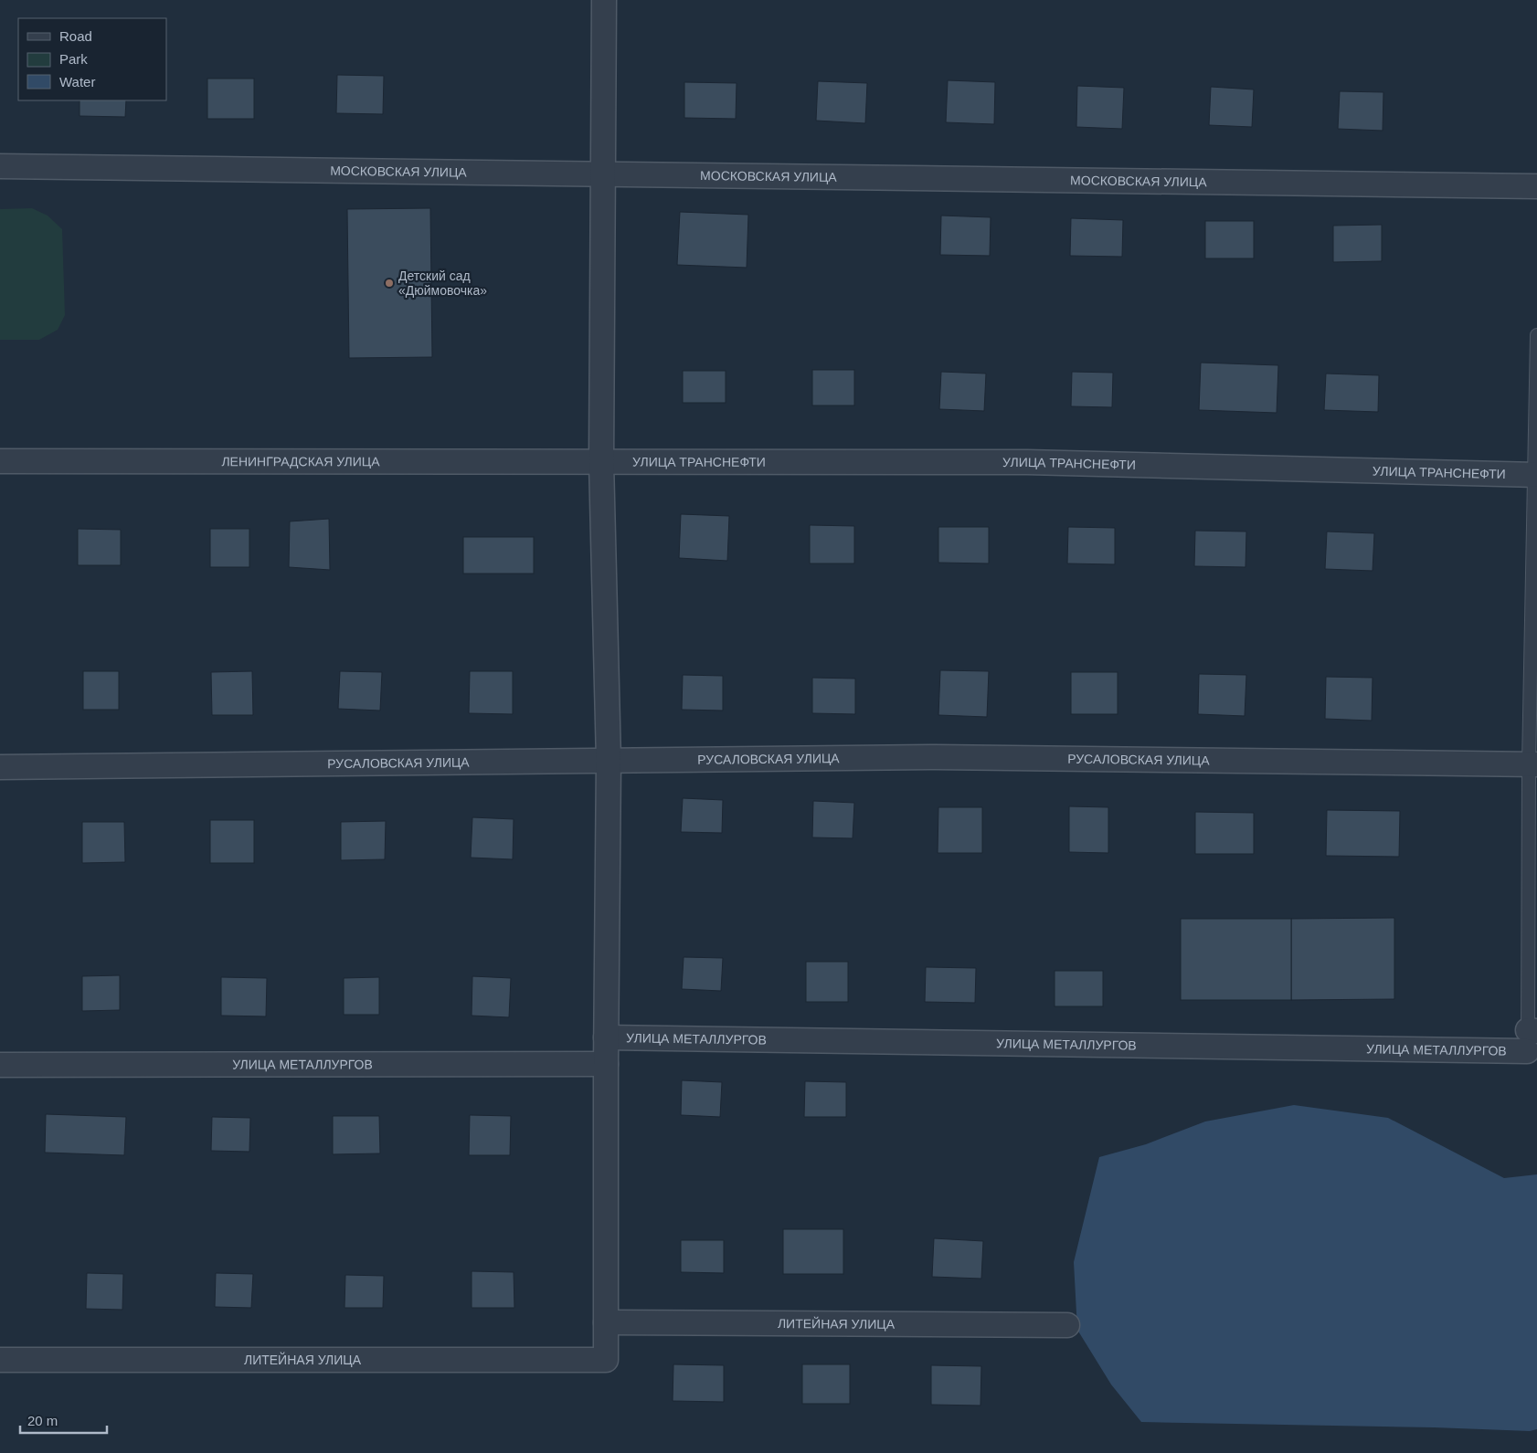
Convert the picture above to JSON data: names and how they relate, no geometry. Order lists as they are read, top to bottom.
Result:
{
  "streets": {
    "street": [
      "МОСКОВСКАЯ УЛИЦА",
      "ЛЕНИНГРАДСКАЯ УЛИЦА",
      "УЛИЦА ТРАНСНЕФТИ",
      "РУСАЛОВСКАЯ УЛИЦА",
      "УЛИЦА МЕТАЛЛУРГОВ",
      "ЛИТЕЙНАЯ УЛИЦА"
    ]
  },
  "crossings": [
    ["ЛЕНИНГРАДСКАЯ УЛИЦА", "УЛИЦА ТРАНСНЕФТИ"]
  ],
  "places": ["Детский сад «Дюймовочка»"],
  "legend": ["Road", "Park", "Water"],
  "scale_bar": "20 m"
}
